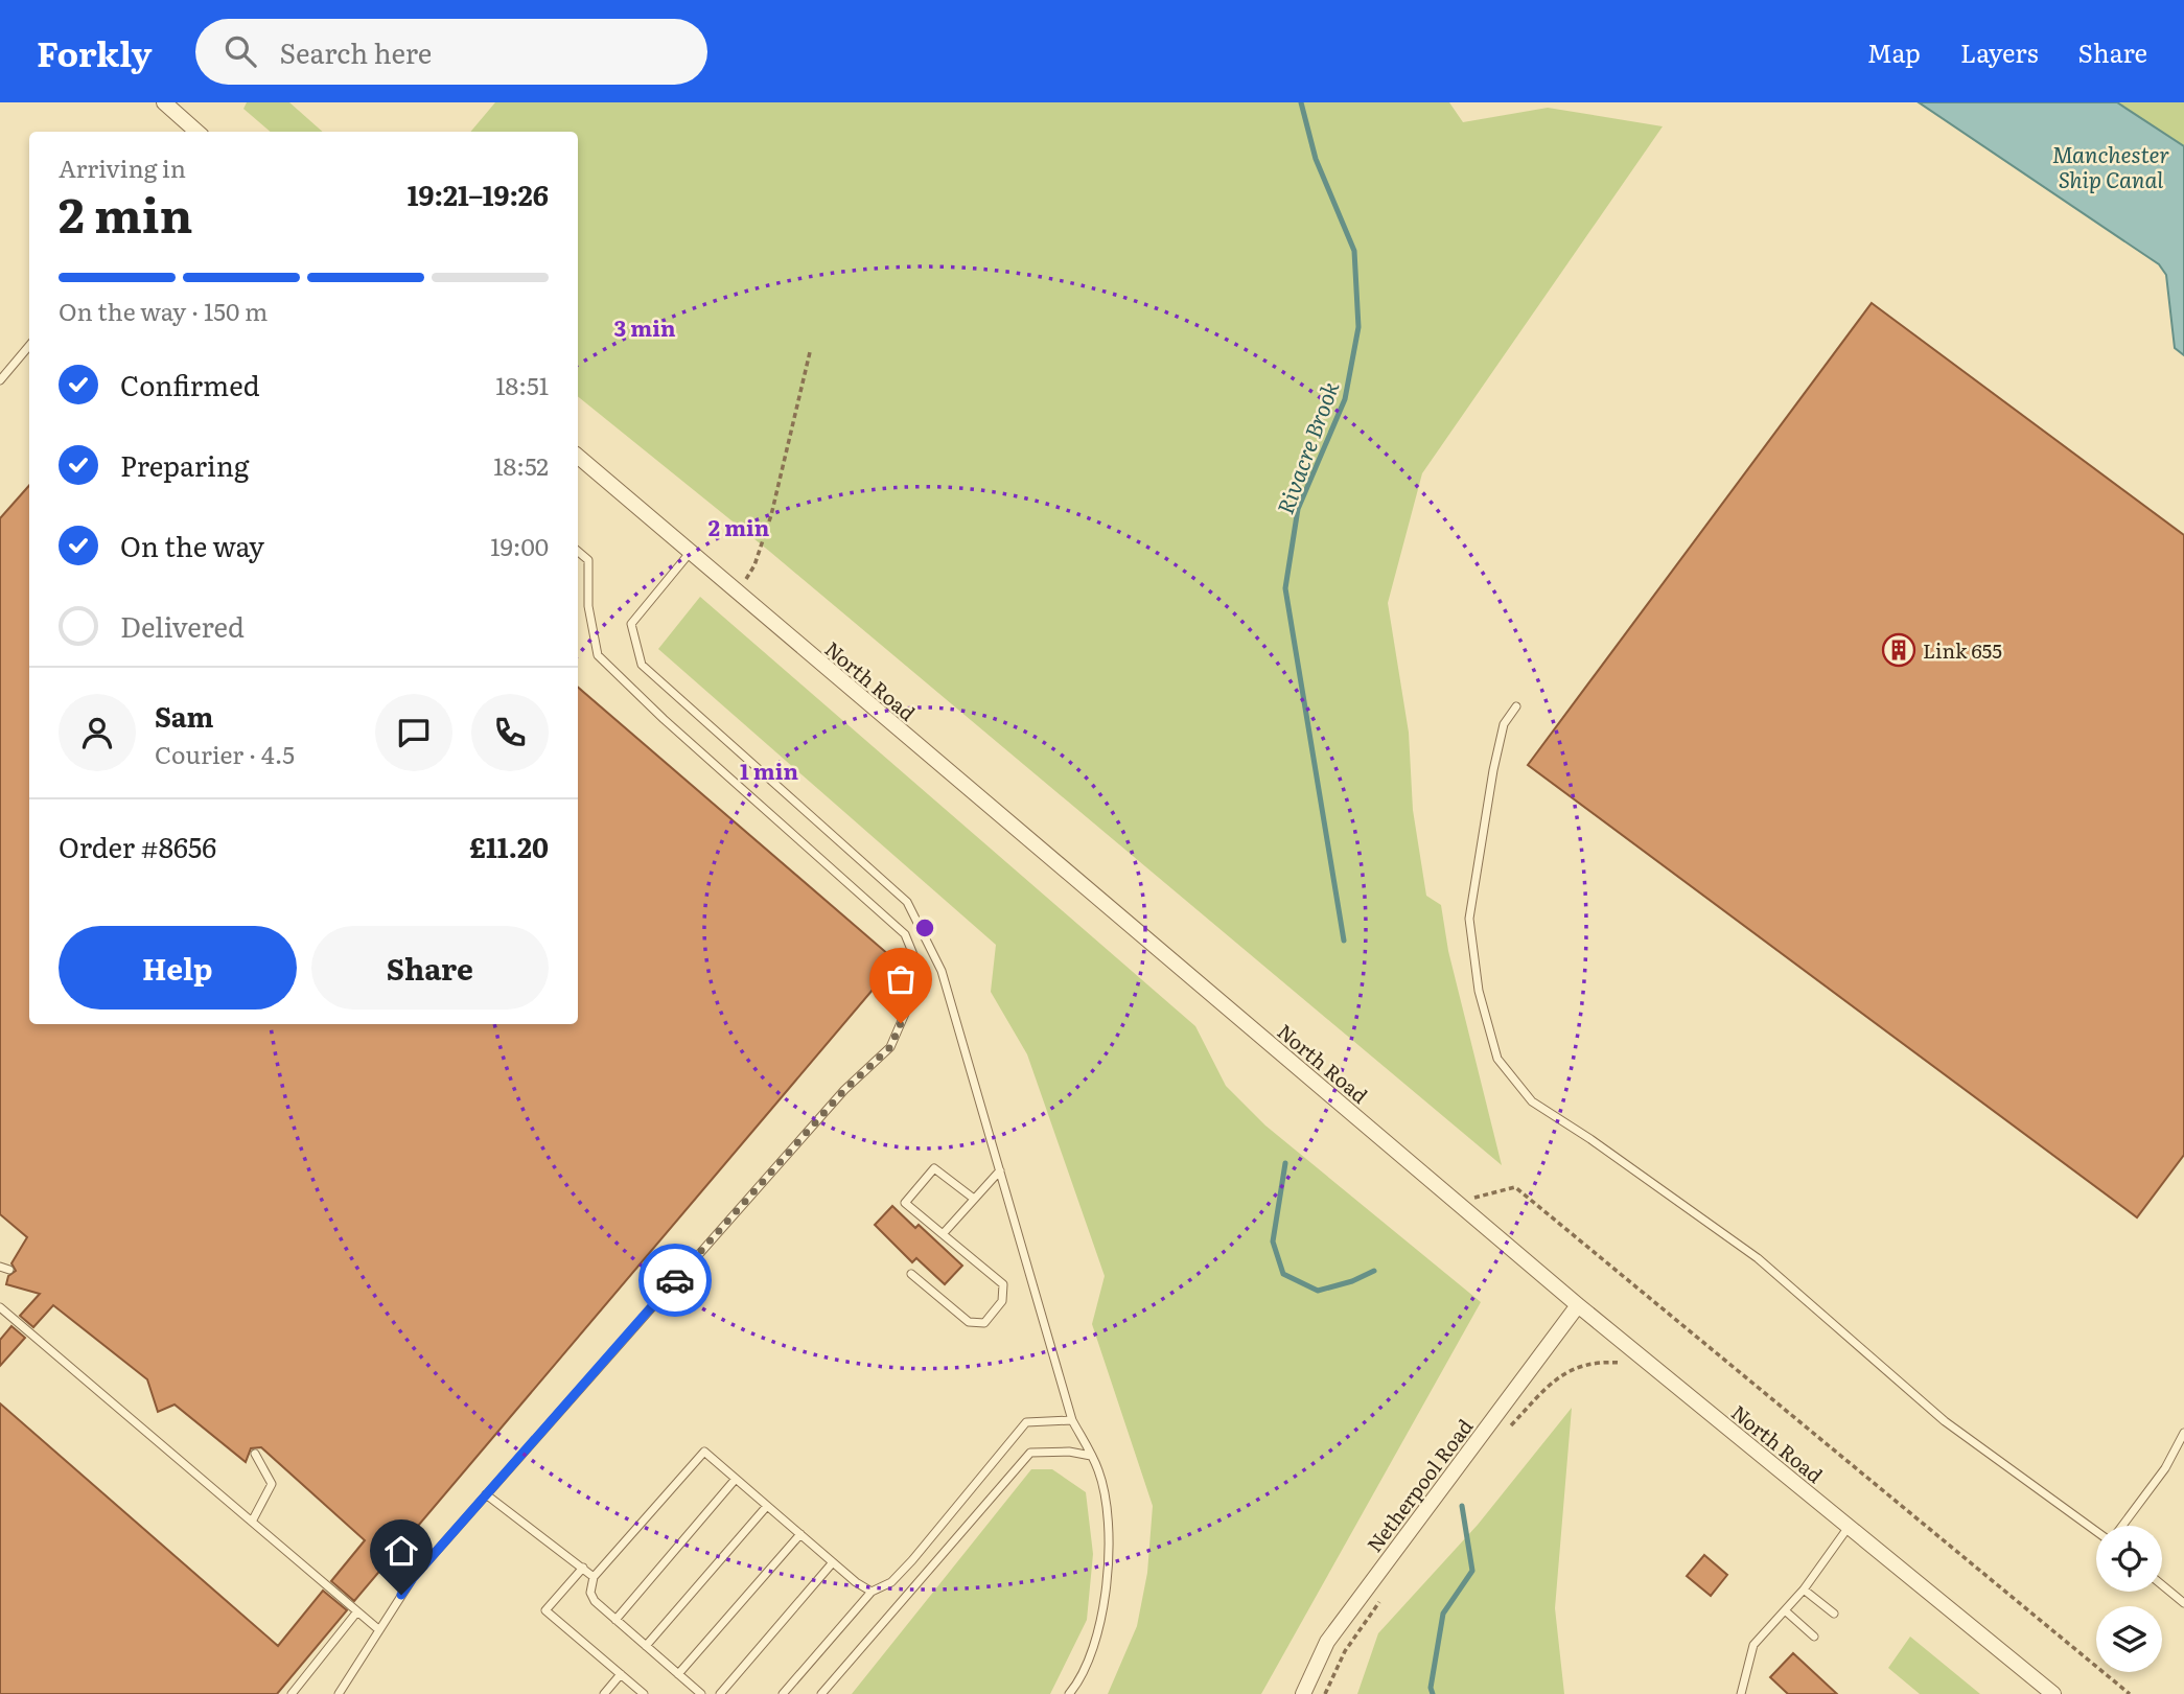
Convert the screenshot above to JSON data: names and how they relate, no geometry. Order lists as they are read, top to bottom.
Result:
{
  "streets": {
    "street": ["North Road", "Netherpool Road"]
  },
  "crossings": [
    ["North Road", "Netherpool Road"]
  ],
  "water": ["Manchester Ship Canal", "Rivacre Brook"],
  "places": {
    "building": ["Link 655"]
  },
  "page": {
    "header": "Forkly",
    "search": "Search here",
    "nav": ["Map", "Layers", "Share"],
    "heading": ["2 min", "Arriving in", "19:21–19:26"],
    "panel": [
      "Sam",
      "Courier · 4.5",
      "Order #8656",
      "£11.20"
    ],
    "bar": "On the way · 150 m",
    "list": [
      ["Confirmed", "18:51"],
      ["Preparing", "18:52"],
      ["On the way", "19:00"],
      "Delivered"
    ],
    "buttons": ["Help", "Share"]
  },
  "rings": ["3 min", "2 min", "1 min"]
}
